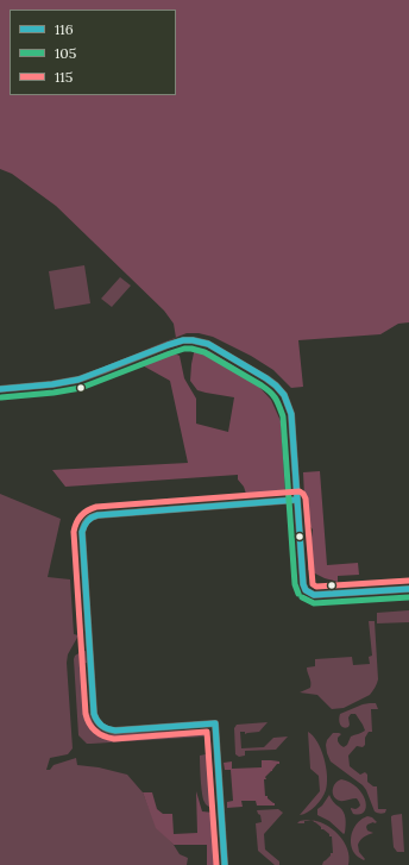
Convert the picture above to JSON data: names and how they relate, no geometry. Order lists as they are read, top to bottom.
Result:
{
  "lines": ["transit line 116", "transit line 105", "transit line 115"],
  "legend": ["116", "105", "115"]
}
